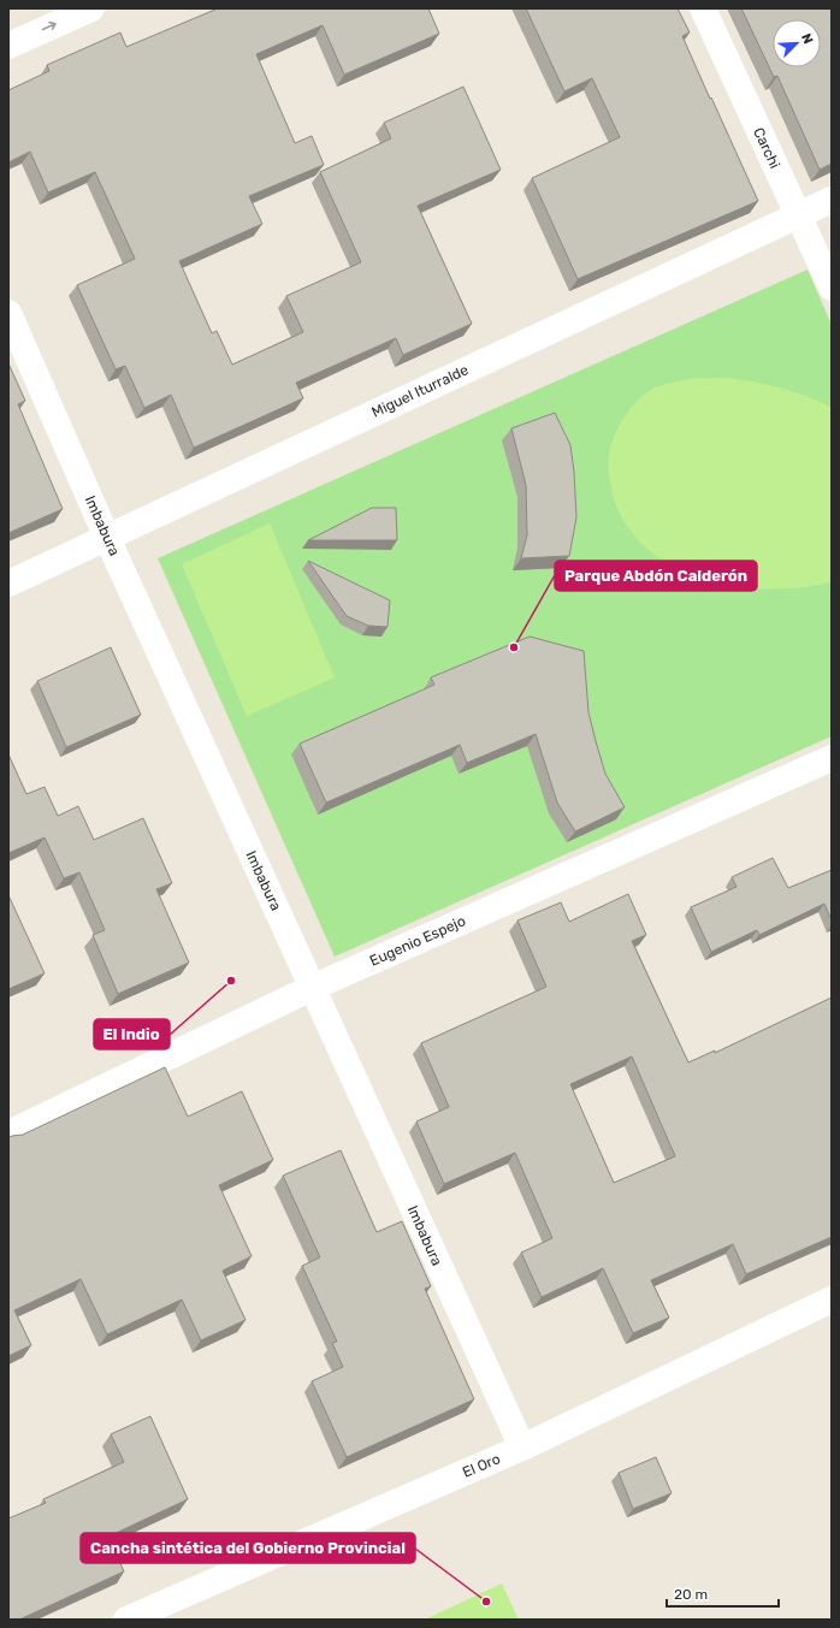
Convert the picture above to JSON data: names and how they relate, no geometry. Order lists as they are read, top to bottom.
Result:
{
  "streets": {
    "street": [
      "Carchi",
      "Miguel Iturralde",
      "Imbabura",
      "Eugenio Espejo",
      "El Oro"
    ]
  },
  "crossings": [
    ["Carchi", "Miguel Iturralde"],
    ["Miguel Iturralde", "Imbabura"],
    ["Imbabura", "Eugenio Espejo"],
    ["Imbabura", "El Oro"]
  ],
  "places": ["Parque Abdón Calderón", "El Indio", "Cancha sintética del Gobierno Provincial"],
  "scale_bar": "20 m",
  "north": "top right"
}
